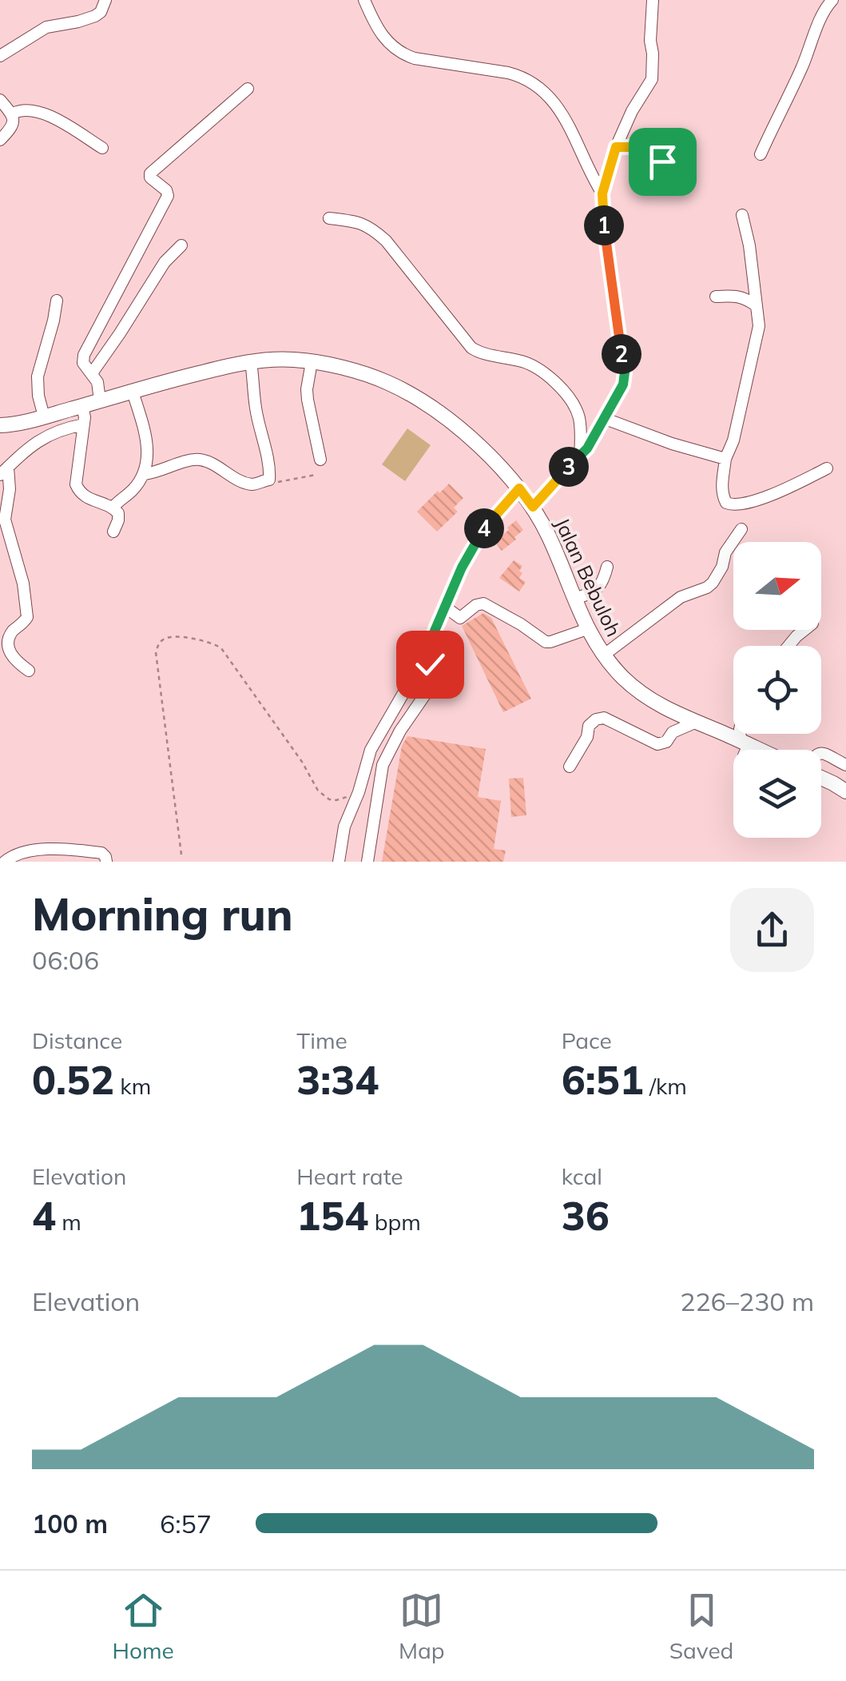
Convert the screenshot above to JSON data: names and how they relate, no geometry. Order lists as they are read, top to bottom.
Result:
{
  "streets": {
    "main road": ["Jalan Bebuloh"]
  },
  "north": "right",
  "page": {
    "pins": [
      "1",
      "2",
      "3",
      "4"
    ],
    "heading": ["Morning run", "06:06"],
    "stats": [
      ["Distance", "0.52 km"],
      ["Time", "3:34"],
      ["Pace", "6:51 /km"],
      ["Elevation", "4 m"],
      ["Heart rate", "154 bpm"],
      ["kcal", "36"]
    ],
    "chart": ["Elevation", "226–230 m"],
    "list": [
      {
        "name": "100 m",
        "note": "6:57"
      }
    ],
    "tabs": ["Home", "Map", "Saved"]
  }
}
